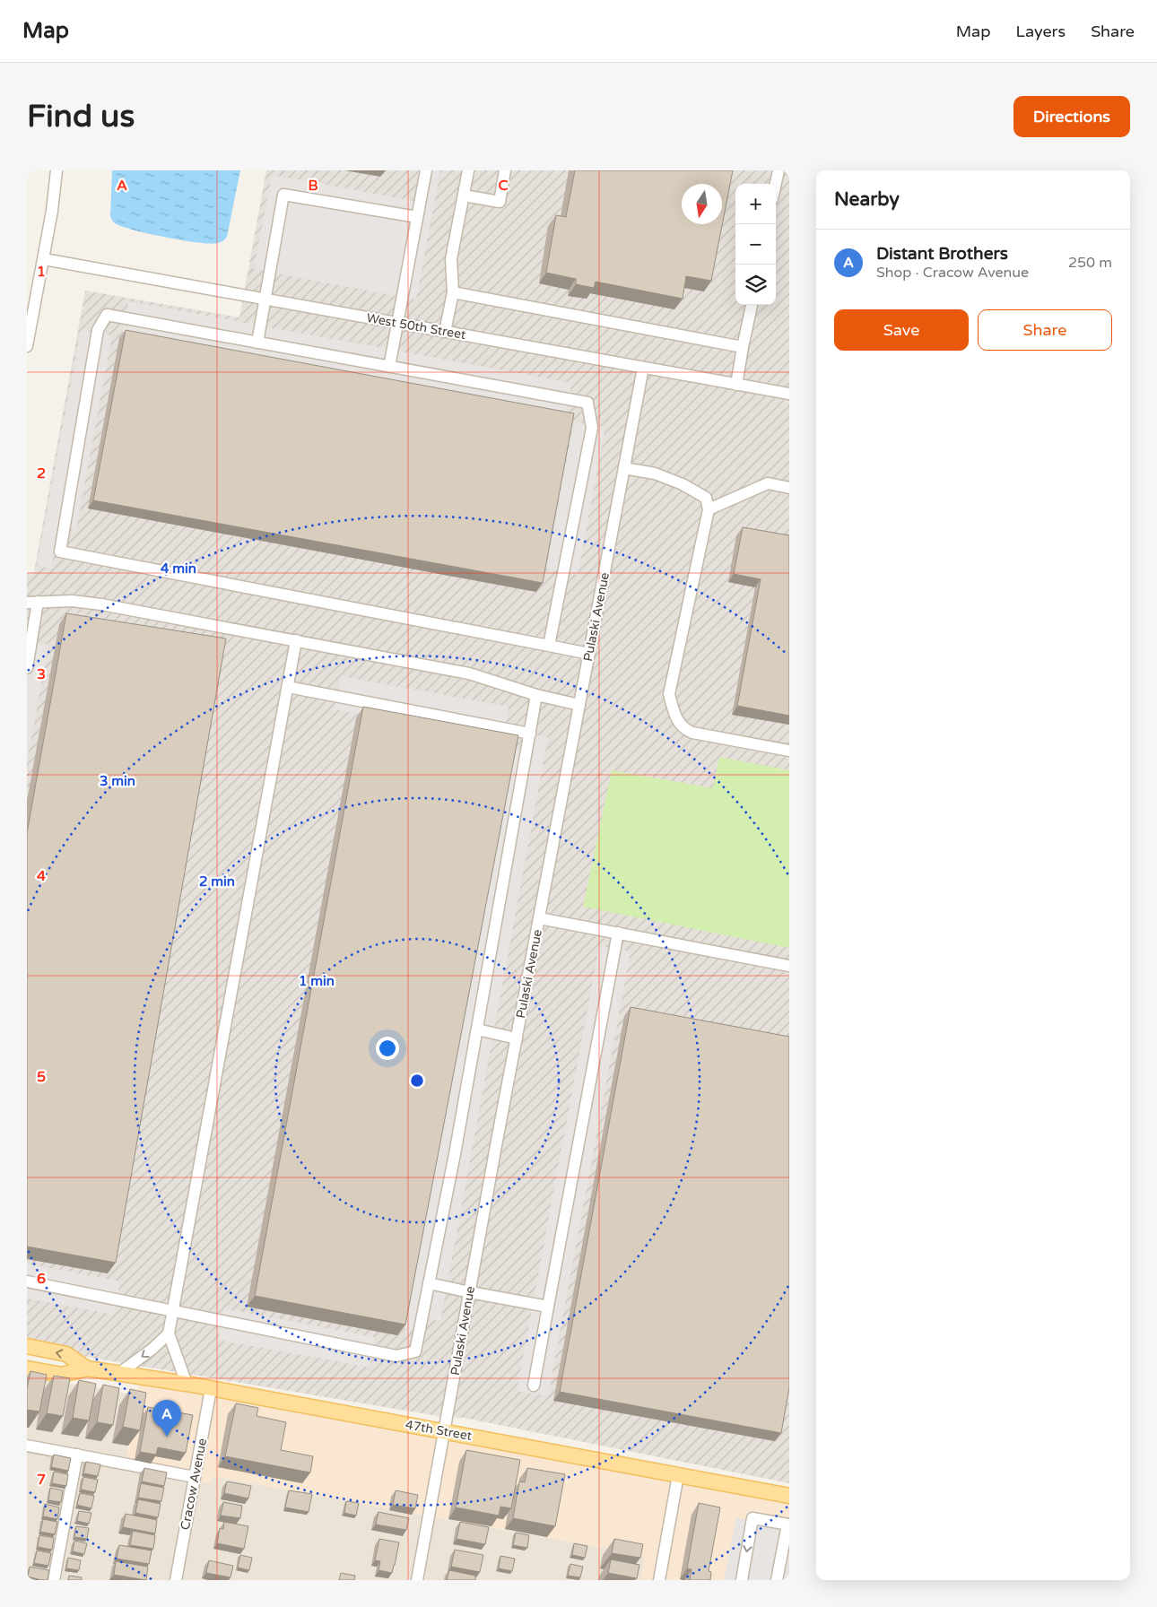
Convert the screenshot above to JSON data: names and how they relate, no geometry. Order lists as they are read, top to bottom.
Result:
{
  "streets": {
    "main road": ["47th Street"],
    "street": ["West 50th Street", "Pulaski Avenue", "Cracow Avenue"]
  },
  "crossings": [
    ["West 50th Street", "Pulaski Avenue"],
    ["Pulaski Avenue", "47th Street"],
    ["47th Street", "Cracow Avenue"]
  ],
  "north": "bottom",
  "page": {
    "header": "Map",
    "nav": ["Map", "Layers", "Share"],
    "buttons": [
      "Directions",
      ["Save", "Share"]
    ],
    "title": "Find us",
    "heading": "Nearby",
    "map_buttons": ["+", "−"],
    "list": [
      {
        "mark": "A",
        "name": "Distant Brothers",
        "note": "Shop · Cracow Avenue",
        "value": "250 m"
      }
    ],
    "pins": "A"
  },
  "grid": {
    "columns": ["A", "B", "C"],
    "rows": [
      "1",
      "2",
      "3",
      "4",
      "5",
      "6",
      "7"
    ]
  },
  "rings": [
    "4 min",
    "3 min",
    "2 min",
    "1 min"
  ]
}
